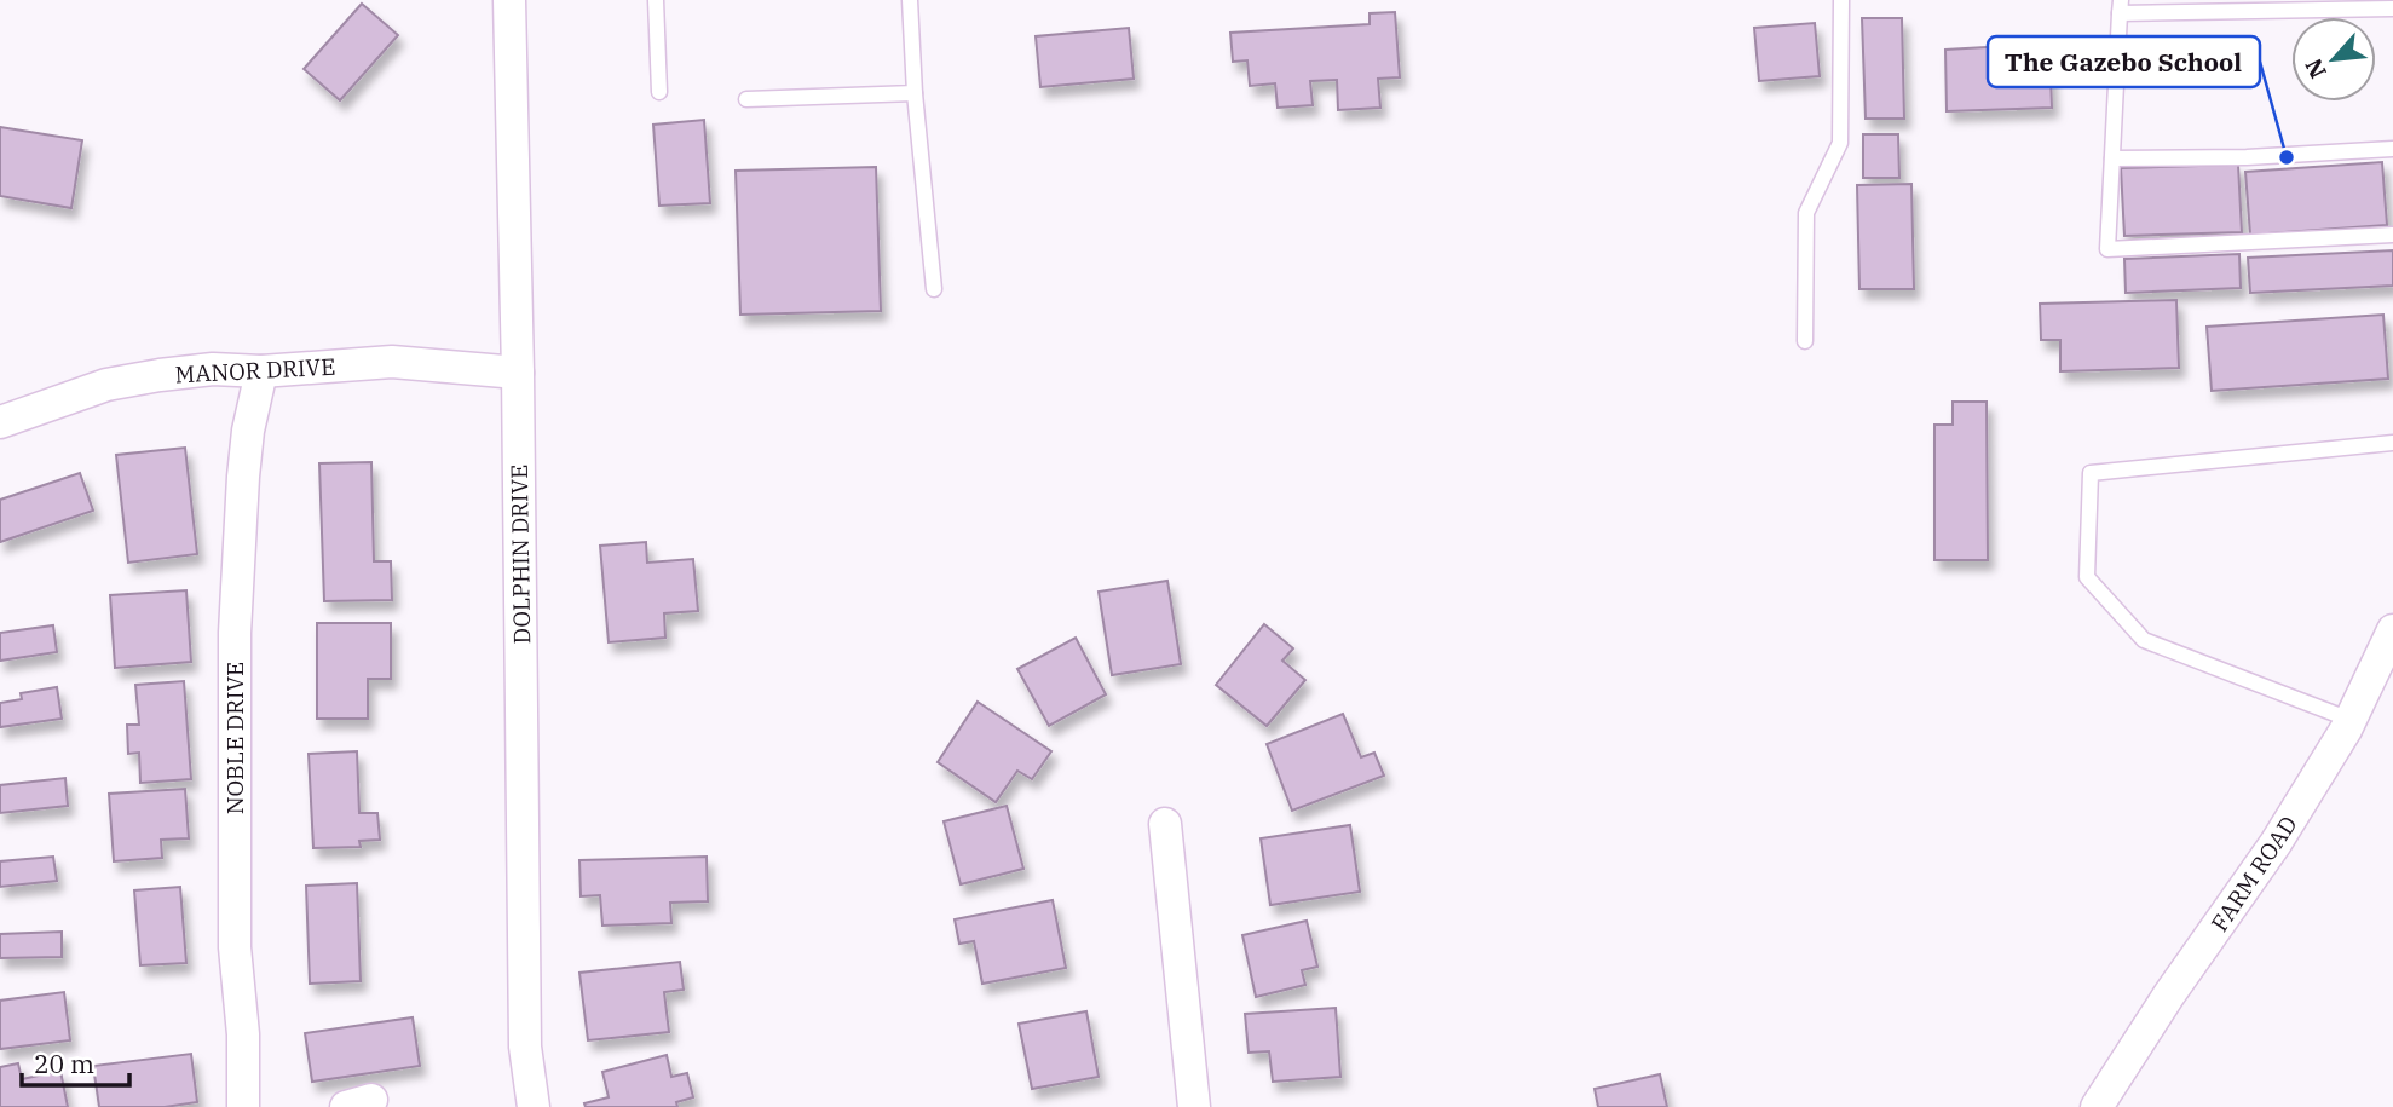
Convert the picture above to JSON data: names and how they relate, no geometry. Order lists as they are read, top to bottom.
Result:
{
  "streets": {
    "street": [
      "MANOR DRIVE",
      "DOLPHIN DRIVE",
      "NOBLE DRIVE",
      "FARM ROAD"
    ]
  },
  "crossings": [
    ["MANOR DRIVE", "DOLPHIN DRIVE"],
    ["MANOR DRIVE", "NOBLE DRIVE"]
  ],
  "places": ["The Gazebo School"],
  "scale_bar": "20 m",
  "north": "bottom left"
}
